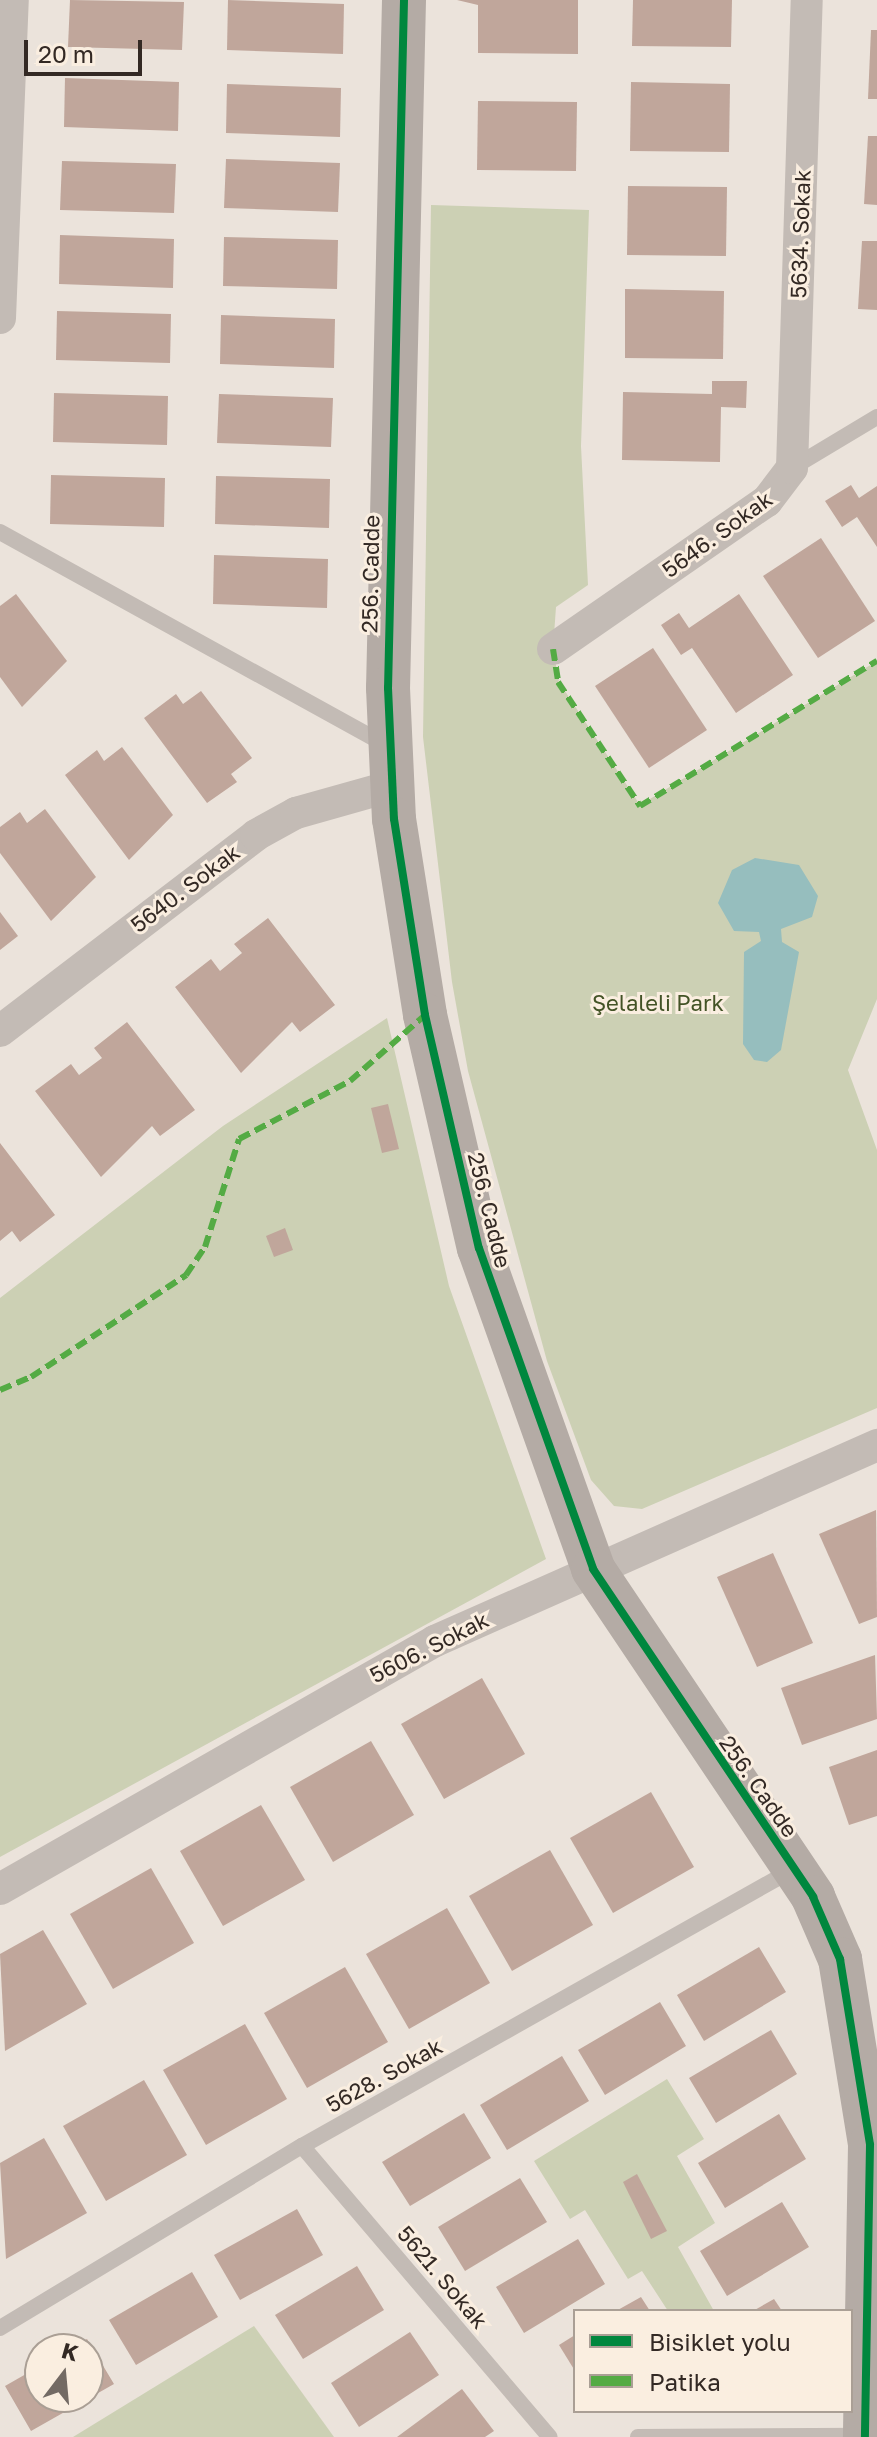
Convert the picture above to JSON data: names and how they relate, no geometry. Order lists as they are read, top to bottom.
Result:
{
  "streets": {
    "street": [
      "5634. Sokak",
      "5646. Sokak",
      "256. Cadde",
      "5640. Sokak",
      "5606. Sokak"
    ],
    "lane": ["5628. Sokak", "5621. Sokak"]
  },
  "crossings": [
    ["5634. Sokak", "5646. Sokak"],
    ["256. Cadde", "5640. Sokak"],
    ["256. Cadde", "5606. Sokak"],
    ["256. Cadde", "5628. Sokak"],
    ["5628. Sokak", "5621. Sokak"]
  ],
  "parks": ["Şelaleli Park"],
  "legend": ["Bisiklet yolu", "Patika"],
  "scale_bar": "20 m",
  "north": "top"
}
